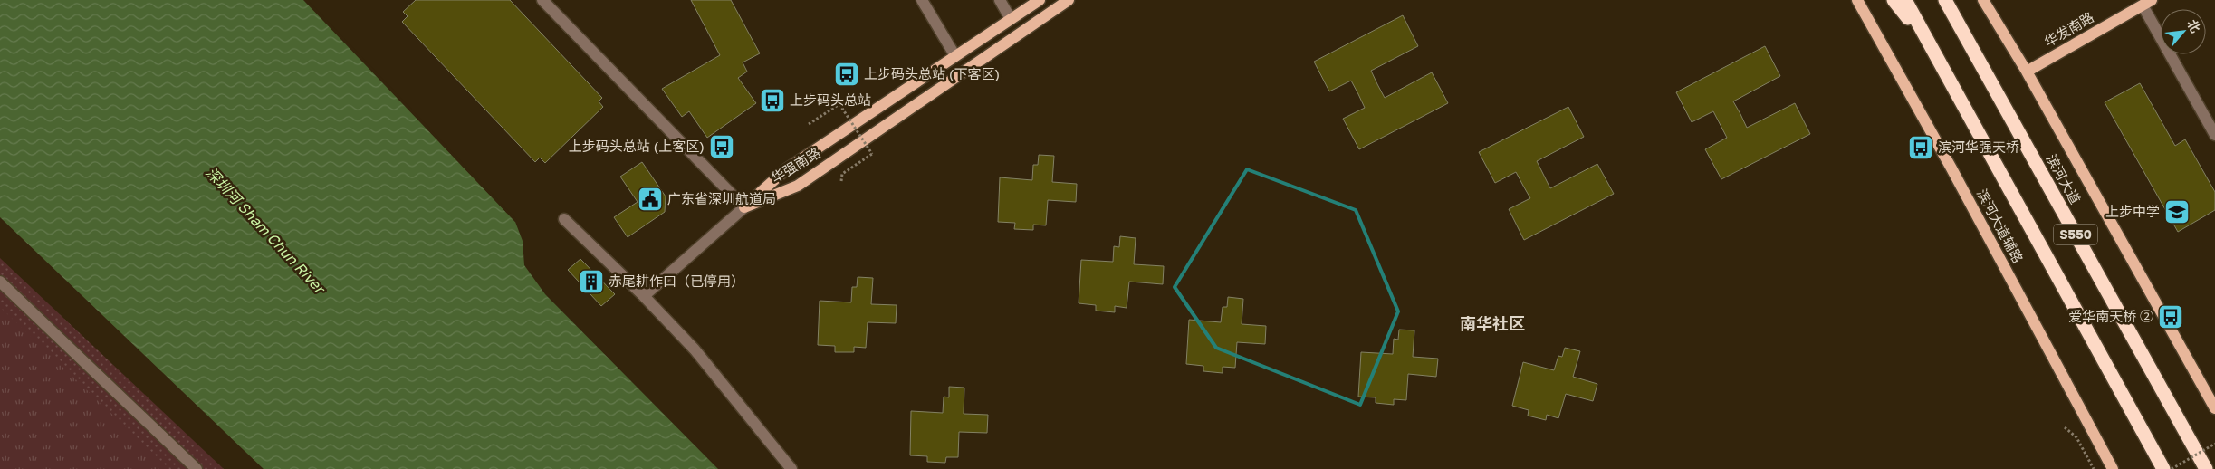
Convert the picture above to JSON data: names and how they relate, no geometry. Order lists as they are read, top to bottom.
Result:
{
  "streets": {
    "highway": ["滨河大道", "S550"],
    "main road": ["华发南路", "华强南路", "滨河大道辅路"]
  },
  "districts": ["南华社区"],
  "water": ["深圳河 Sham Chun River"],
  "places": {
    "bus stop": [
      "上步码头总站 (下客区)",
      "上步码头总站",
      "上步码头总站 (上客区)",
      "滨河华强天桥",
      "爱华南天桥 ②"
    ],
    "public building": ["广东省深圳航道局"],
    "school or university": ["上步中学"],
    "building": ["赤尾耕作口（已停用）"]
  },
  "north": "top right"
}
